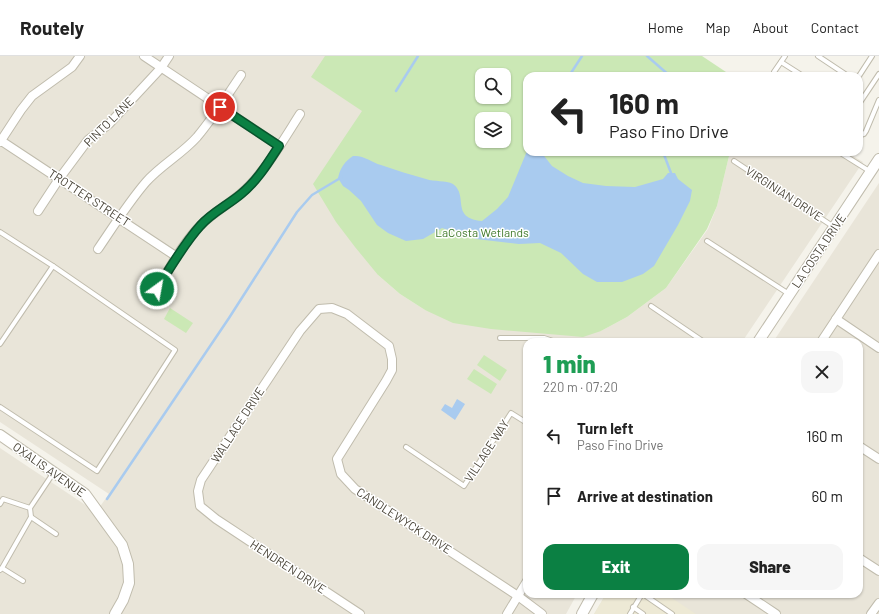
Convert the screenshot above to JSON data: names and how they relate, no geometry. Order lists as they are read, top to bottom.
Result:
{
  "streets": {
    "street": [
      "PINTO LANE",
      "TROTTER STREET",
      "LA COSTA DRIVE",
      "WALLACE DRIVE",
      "OXALIS AVENUE",
      "CANDLEWYCK DRIVE",
      "HENDREN DRIVE"
    ],
    "lane": ["VIRGINIAN DRIVE", "VILLAGE WAY"]
  },
  "crossings": [
    ["PINTO LANE", "TROTTER STREET"],
    ["VIRGINIAN DRIVE", "LA COSTA DRIVE"],
    ["WALLACE DRIVE", "CANDLEWYCK DRIVE"],
    ["WALLACE DRIVE", "HENDREN DRIVE"]
  ],
  "parks": ["LaCosta Wetlands"],
  "page": {
    "header": "Routely",
    "nav": [
      "Home",
      "Map",
      "About",
      "Contact"
    ],
    "turn": ["160 m", "Paso Fino Drive"],
    "heading": ["1 min", "220 m · 07:20"],
    "list": [
      {
        "name": "Turn left",
        "note": "Paso Fino Drive",
        "value": "160 m"
      },
      {
        "name": "Arrive at destination",
        "value": "60 m"
      }
    ],
    "buttons": ["Exit", "Share"]
  }
}
